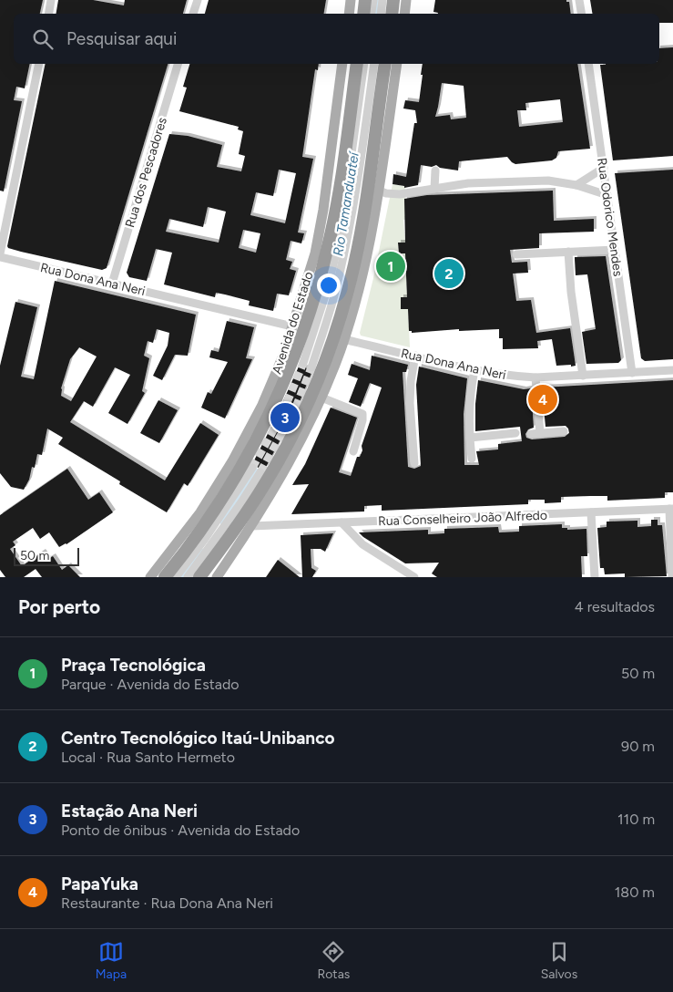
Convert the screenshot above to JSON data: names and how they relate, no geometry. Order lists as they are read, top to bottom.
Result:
{
  "streets": {
    "highway": ["Avenida do Estado"],
    "street": [
      "Rua dos Pescadores",
      "Rua Odorico Mendes",
      "Rua Dona Ana Neri",
      "Rua Conselheiro João Alfredo"
    ]
  },
  "crossings": [
    ["Rua dos Pescadores", "Rua Dona Ana Neri"],
    ["Rua Odorico Mendes", "Rua Dona Ana Neri"],
    ["Rua Dona Ana Neri", "Avenida do Estado"]
  ],
  "water": ["Rio Tamanduateí"],
  "scale_bar": "50 m",
  "page": {
    "search": "Pesquisar aqui",
    "pins": [
      "1",
      "2",
      "4",
      "3"
    ],
    "scale": "50 m",
    "heading": ["Por perto", "4 resultados"],
    "list": [
      {
        "mark": "1",
        "name": "Praça Tecnológica",
        "note": "Parque · Avenida do Estado",
        "value": "50 m"
      },
      {
        "mark": "2",
        "name": "Centro Tecnológico Itaú-Unibanco",
        "note": "Local · Rua Santo Hermeto",
        "value": "90 m"
      },
      {
        "mark": "3",
        "name": "Estação Ana Neri",
        "note": "Ponto de ônibus · Avenida do Estado",
        "value": "110 m"
      },
      {
        "mark": "4",
        "name": "PapaYuka",
        "note": "Restaurante · Rua Dona Ana Neri",
        "value": "180 m"
      }
    ],
    "nav": ["Mapa", "Rotas", "Salvos"]
  }
}
